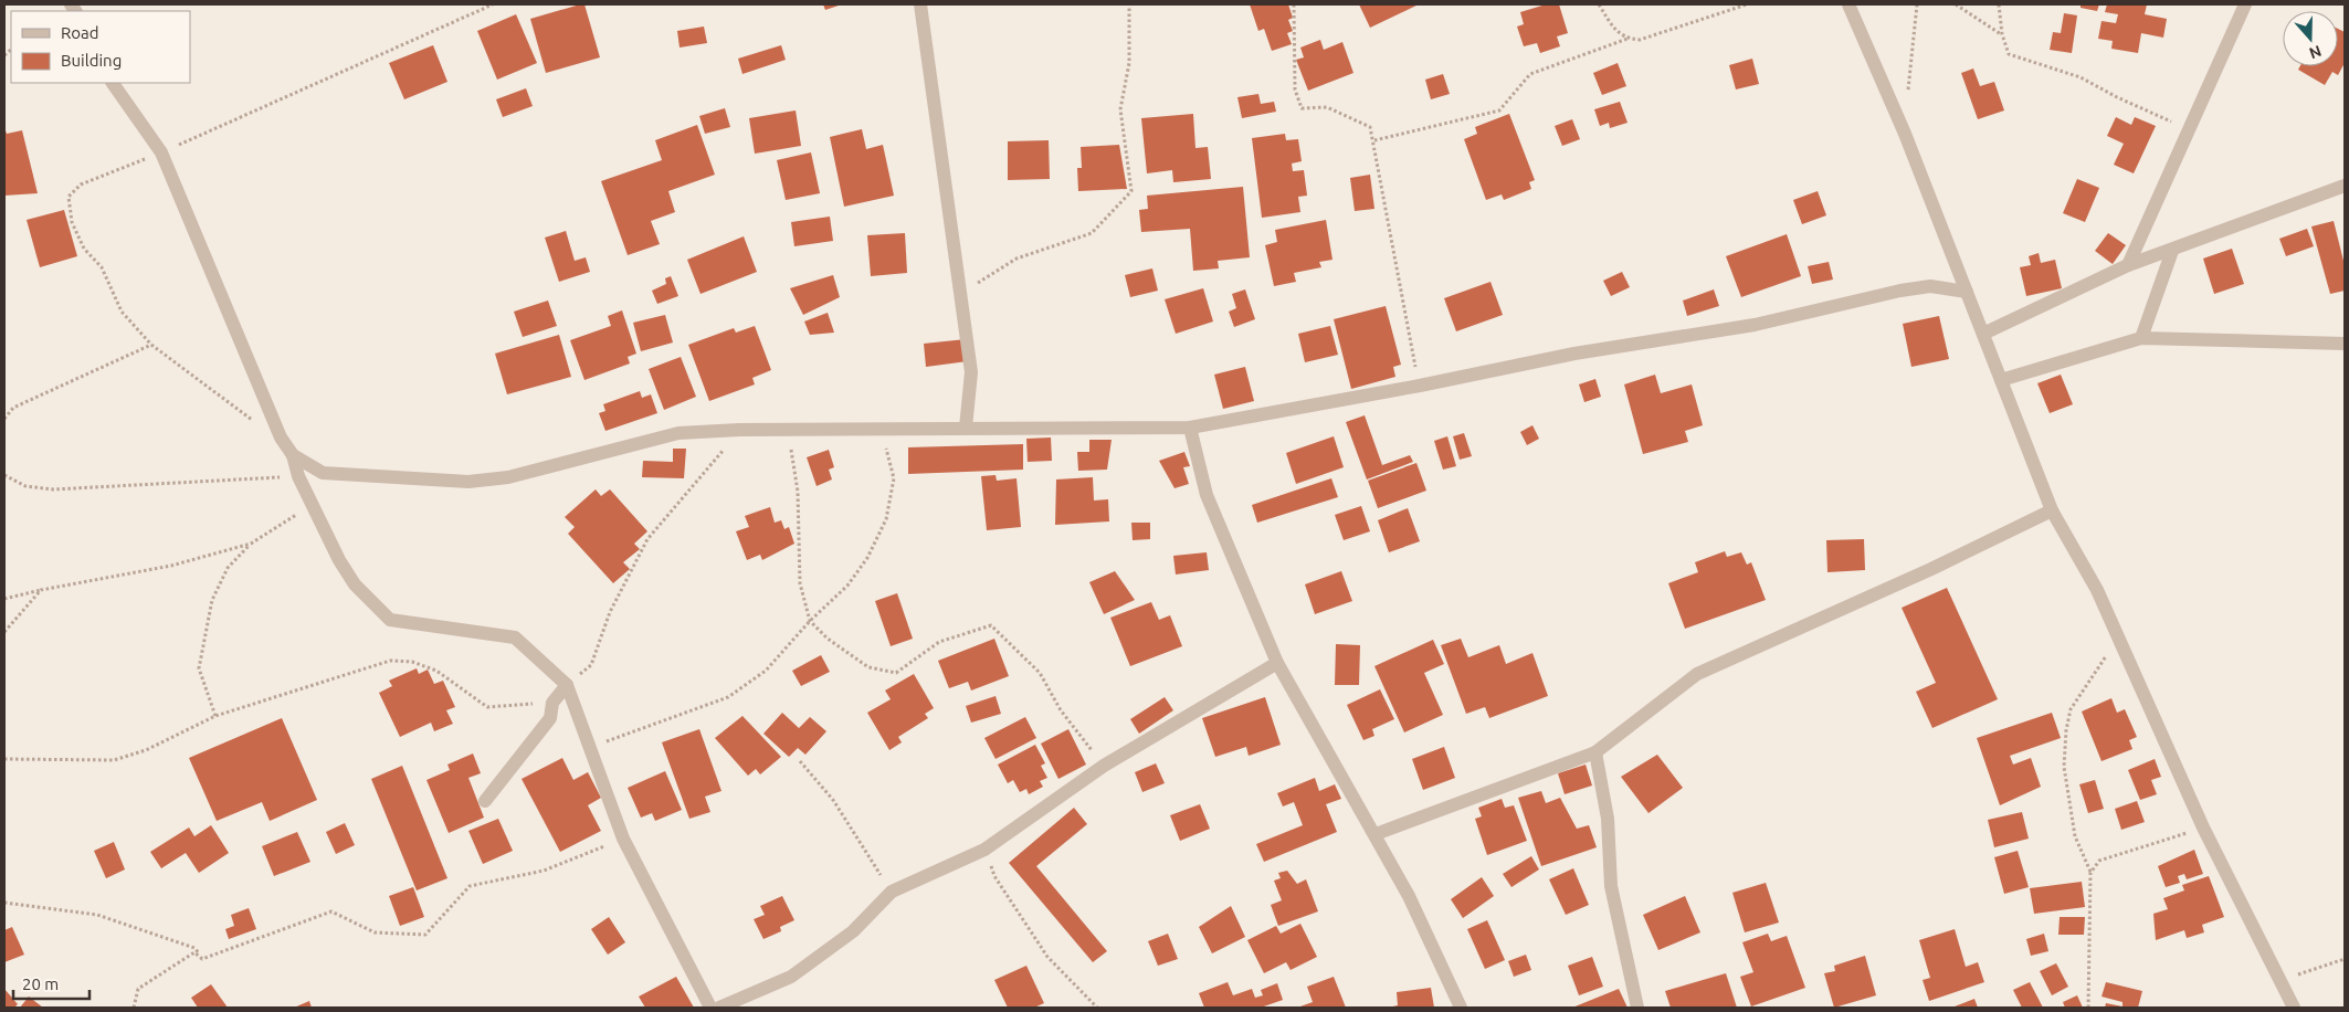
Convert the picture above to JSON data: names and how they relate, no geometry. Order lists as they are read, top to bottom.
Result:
{
  "legend": ["Road", "Building"],
  "scale_bar": "20 m",
  "north": "bottom"
}
